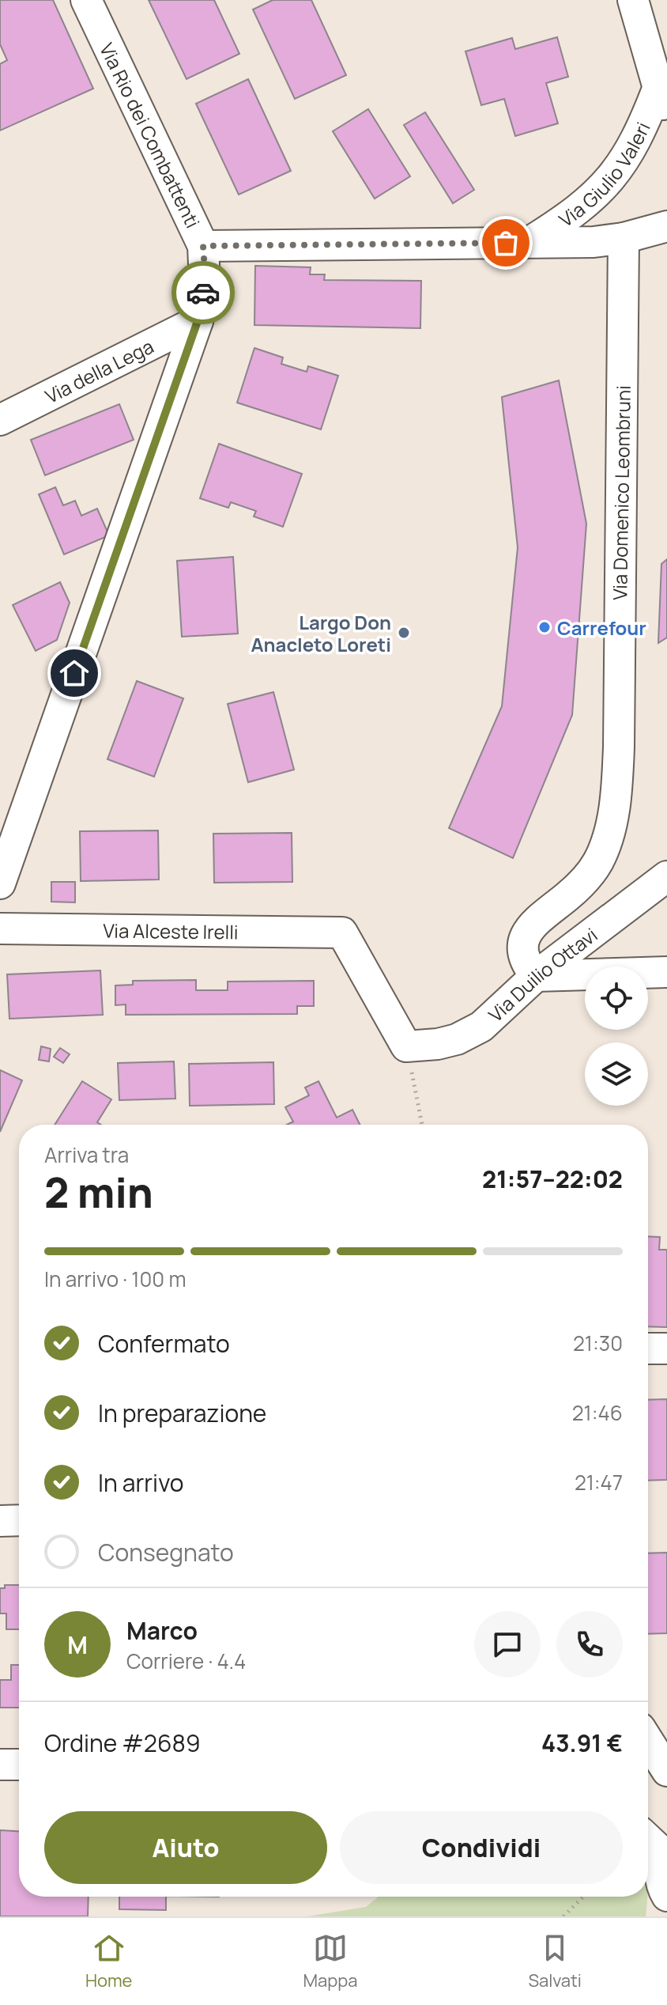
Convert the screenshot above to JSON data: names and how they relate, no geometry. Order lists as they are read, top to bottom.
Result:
{
  "streets": {
    "street": [
      "Via Rio dei Combattenti",
      "Via Giulio Valeri",
      "Via della Lega",
      "Via Domenico Leombruni",
      "Via Alceste Irelli",
      "Via Duilio Ottavi"
    ]
  },
  "crossings": [
    ["Via Rio dei Combattenti", "Via della Lega"],
    ["Via Domenico Leombruni", "Via Duilio Ottavi"],
    ["Via Alceste Irelli", "Via Duilio Ottavi"]
  ],
  "places": ["Carrefour", "Largo Don Anacleto Loreti"],
  "page": {
    "heading": ["2 min", "Arriva tra", "21:57–22:02"],
    "panel": [
      "Marco",
      "Corriere · 4.4",
      "Ordine #2689",
      "43.91 €"
    ],
    "bar": "In arrivo · 100 m",
    "list": [
      ["Confermato", "21:30"],
      ["In preparazione", "21:46"],
      ["In arrivo", "21:47"],
      "Consegnato"
    ],
    "round": "M",
    "buttons": ["Aiuto", "Condividi"],
    "tabs": ["Home", "Mappa", "Salvati"]
  }
}
